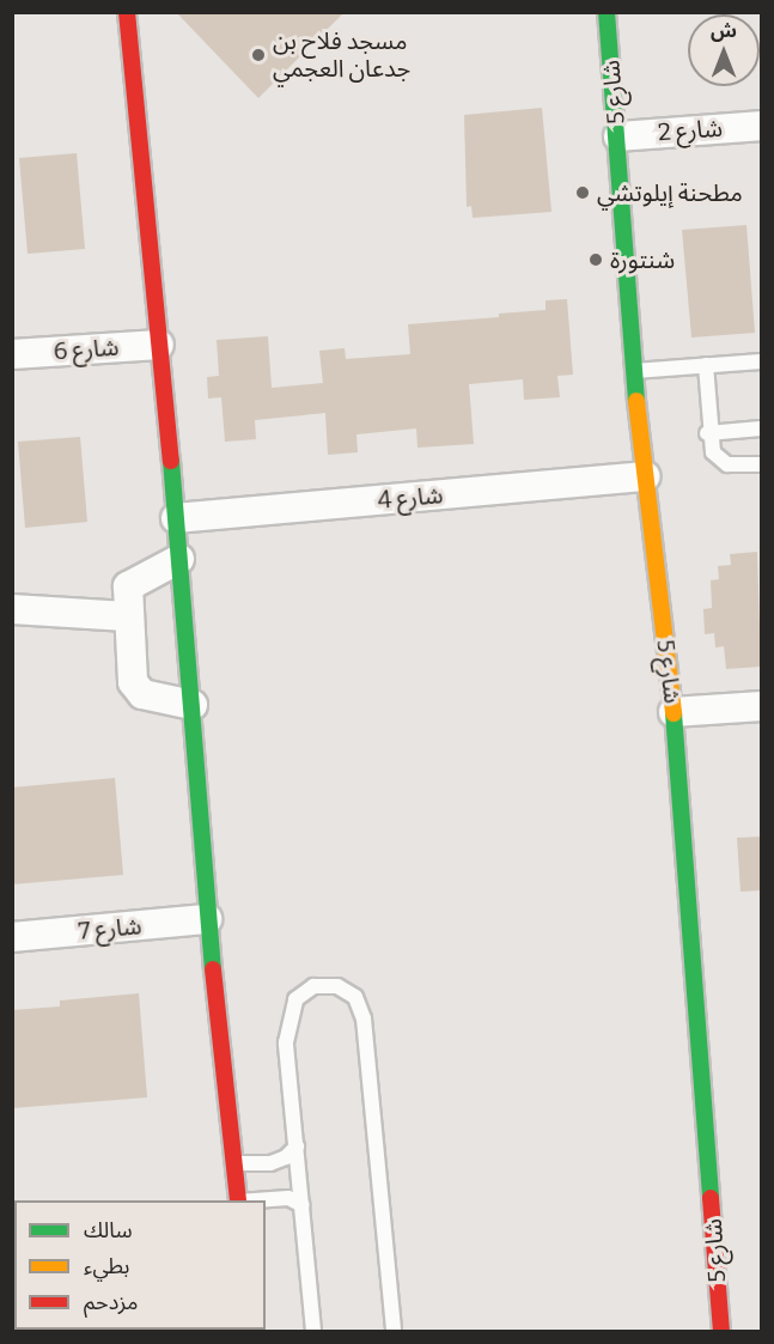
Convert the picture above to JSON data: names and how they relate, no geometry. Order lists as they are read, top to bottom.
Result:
{
  "streets": {
    "street": [
      "شارع 5",
      "شارع 2",
      "شارع 6",
      "شارع 4",
      "شارع 7"
    ]
  },
  "crossings": [
    ["شارع 5", "شارع 2"],
    ["شارع 5", "شارع 4"]
  ],
  "places": ["مسجد فلاح بن جدعان العجمي", "مطحنة إيلوتشي", "شنتورة"],
  "legend": ["سالك", "بطيء", "مزدحم"],
  "north": "top"
}
